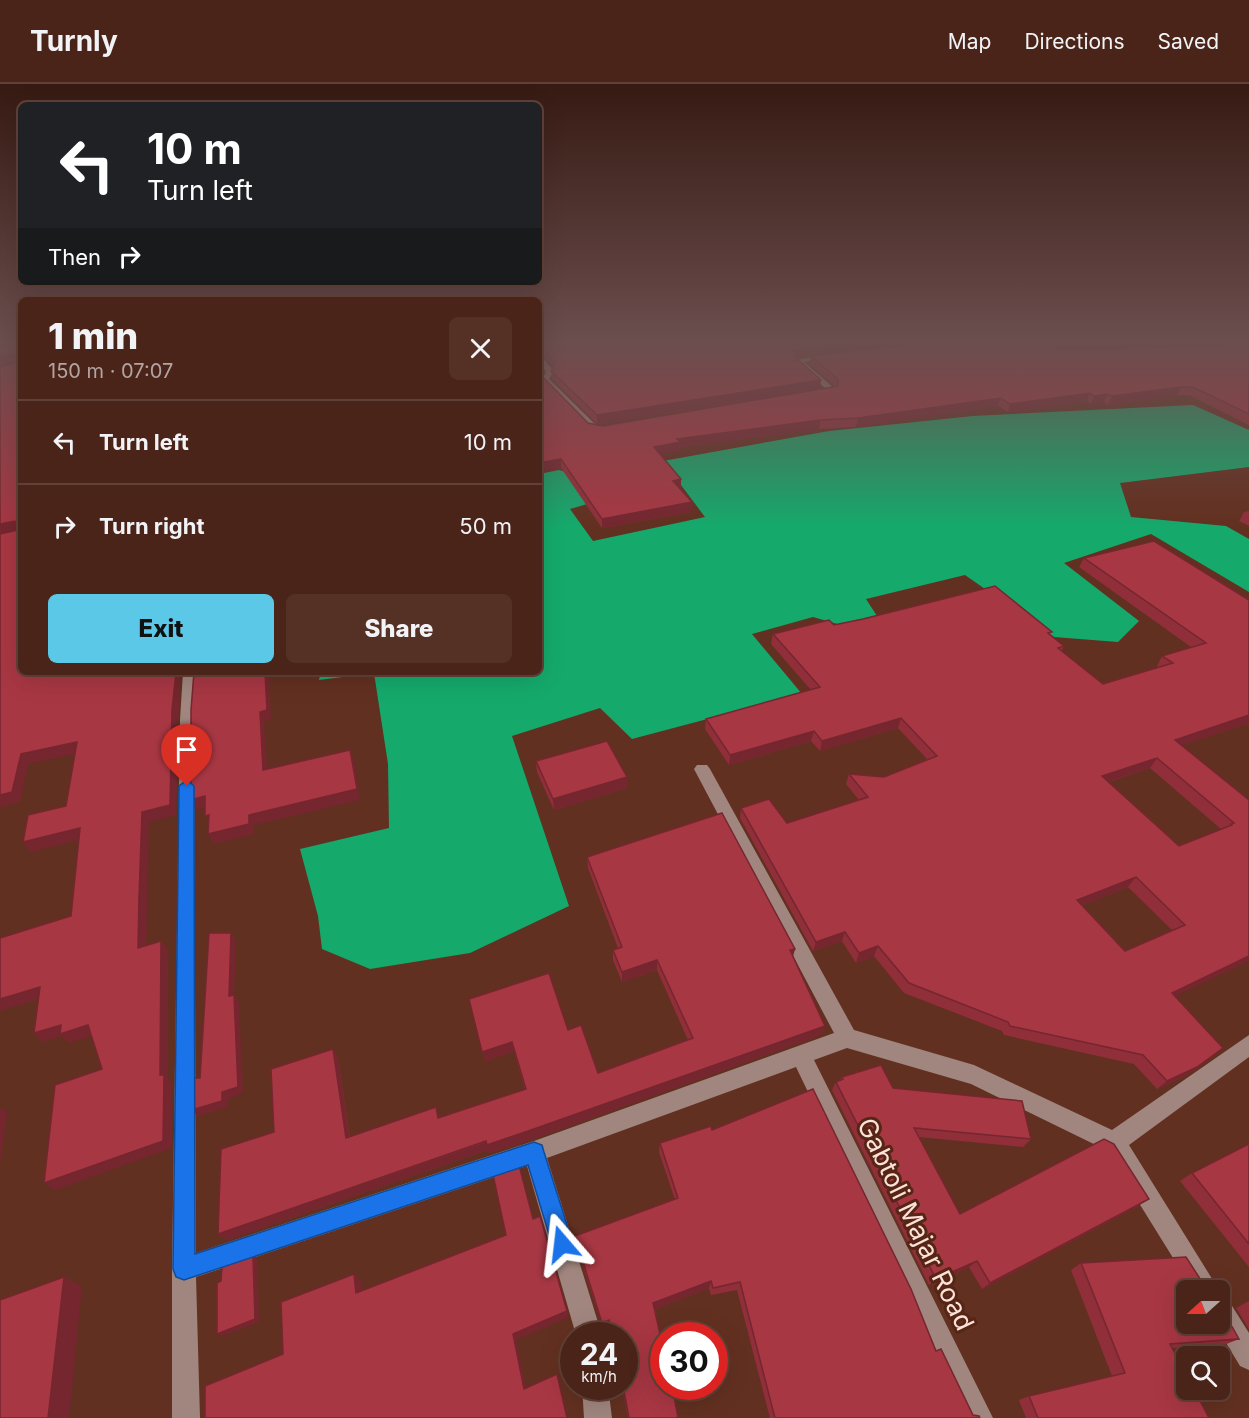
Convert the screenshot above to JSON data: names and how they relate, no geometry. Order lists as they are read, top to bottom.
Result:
{
  "streets": {
    "street": ["Gabtoli Majar Road"]
  },
  "north": "left",
  "page": {
    "header": "Turnly",
    "nav": ["Map", "Directions", "Saved"],
    "turn": ["10 m", "Turn left"],
    "then": "Then",
    "heading": ["1 min", "150 m · 07:07"],
    "list": [
      {
        "name": "Turn left",
        "value": "10 m"
      },
      {
        "name": "Turn right",
        "value": "50 m"
      }
    ],
    "buttons": ["Exit", "Share"],
    "speed": "24 km/h",
    "limit": "30"
  }
}
